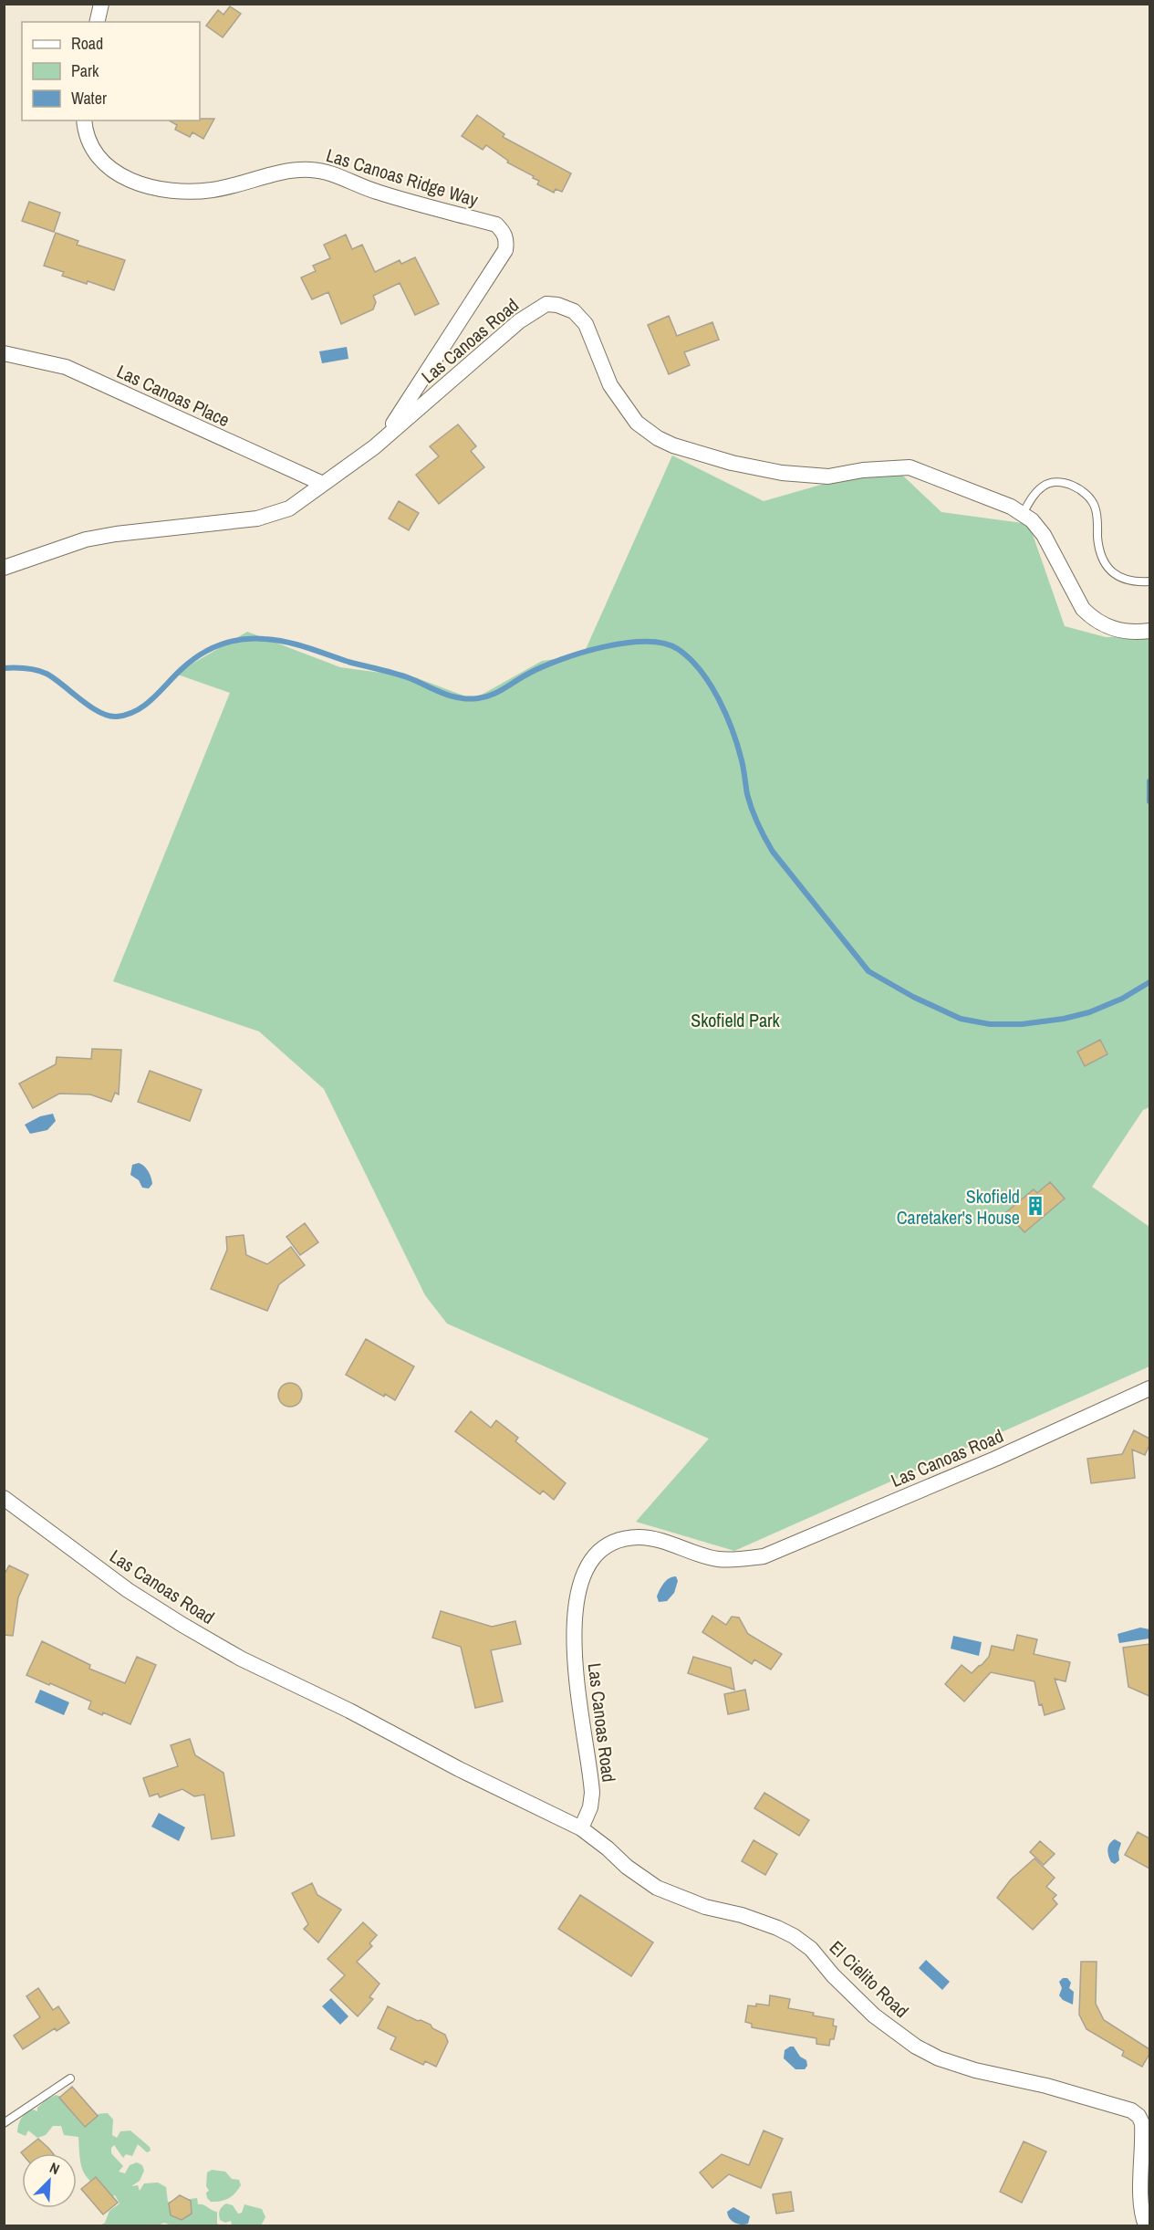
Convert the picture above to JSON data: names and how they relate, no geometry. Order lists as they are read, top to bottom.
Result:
{
  "streets": {
    "street": [
      "Las Canoas Ridge Way",
      "Las Canoas Road",
      "Las Canoas Place",
      "El Cielito Road"
    ]
  },
  "crossings": [
    ["Las Canoas Ridge Way", "Las Canoas Road"],
    ["Las Canoas Road", "Las Canoas Place"],
    ["Las Canoas Road", "El Cielito Road"]
  ],
  "parks": ["Skofield Park"],
  "places": {
    "building": ["Skofield Caretaker's House"]
  },
  "legend": ["Road", "Park", "Water"],
  "north": "top right"
}
